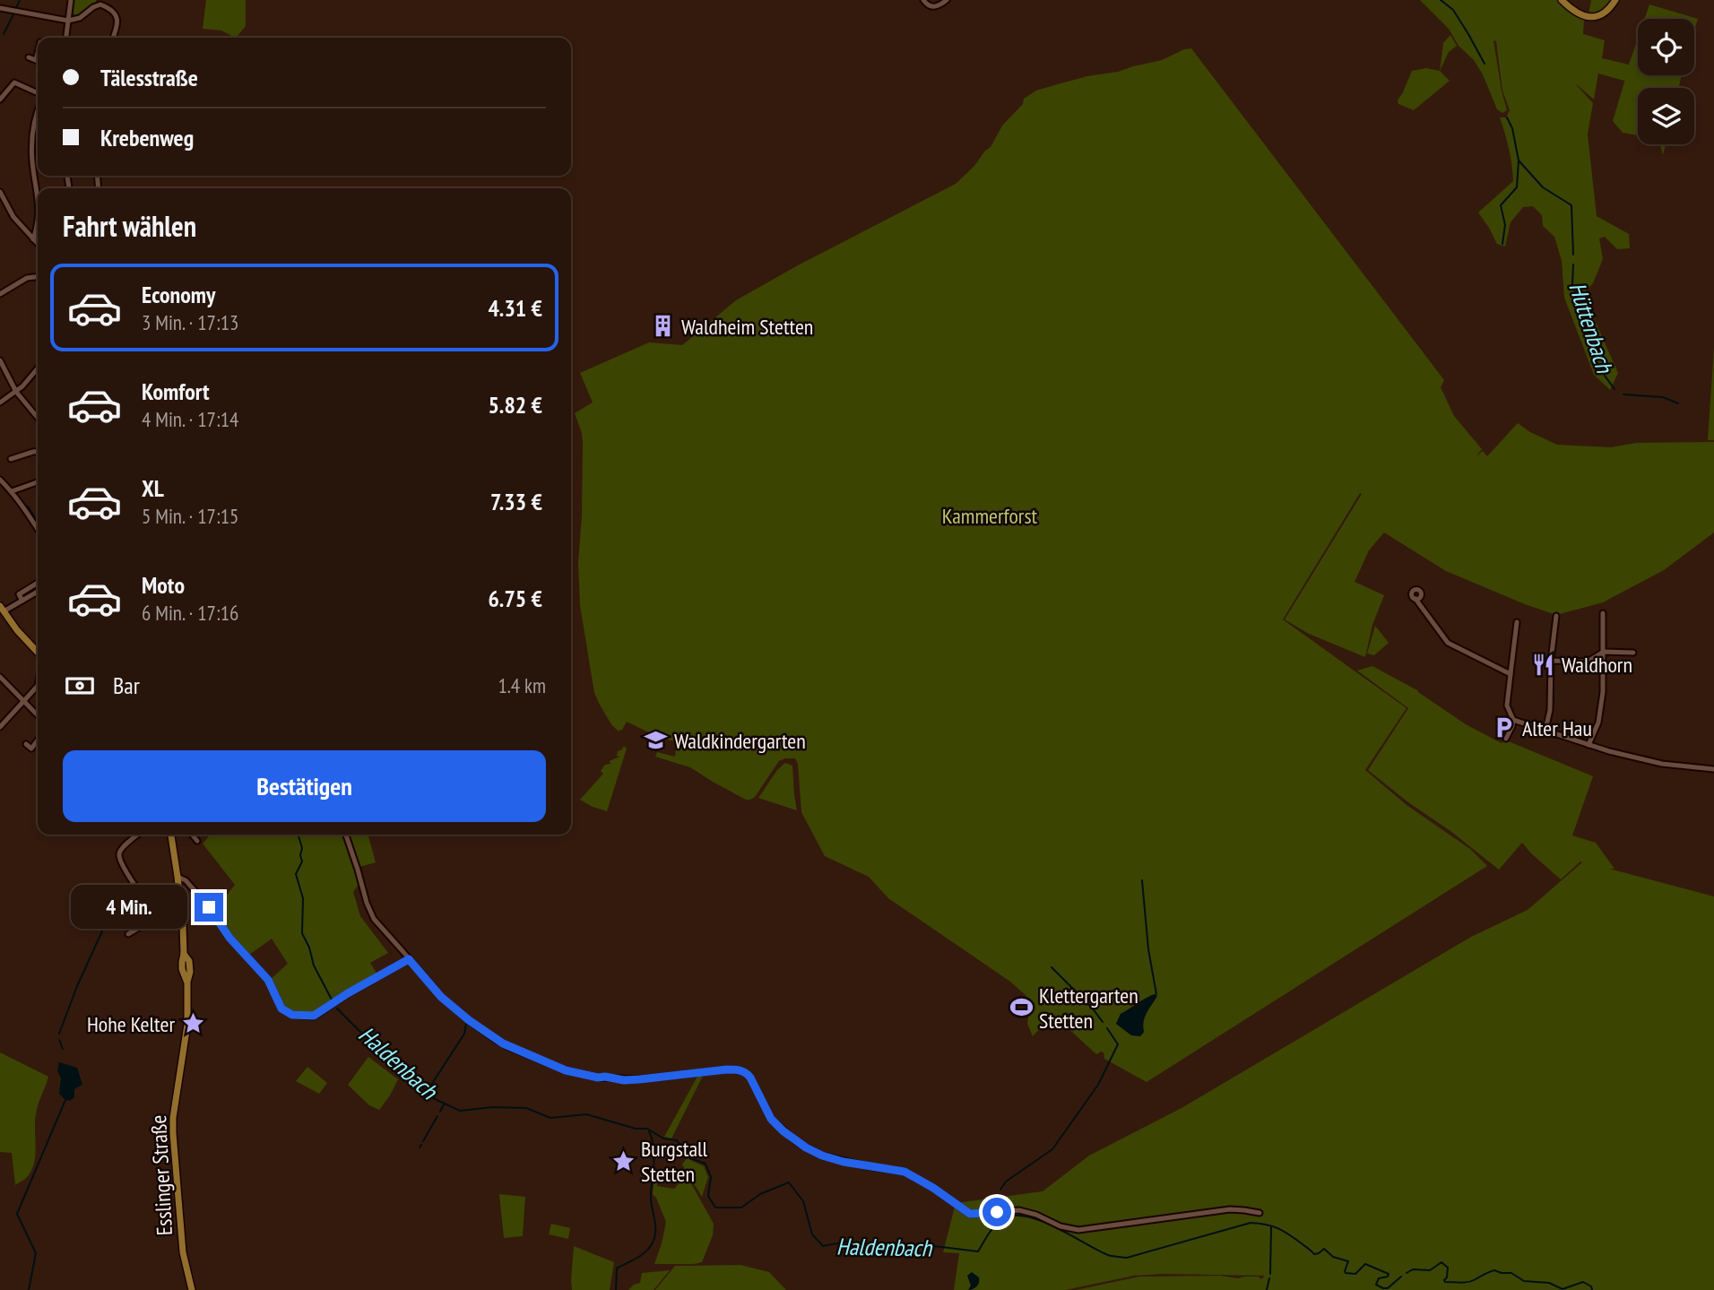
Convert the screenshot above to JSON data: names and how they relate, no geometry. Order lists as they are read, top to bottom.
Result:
{
  "streets": {
    "main road": ["Esslinger Straße"]
  },
  "water": ["Hüttenbach", "Haldenbach"],
  "parks": ["Kammerforst"],
  "places": {
    "building": ["Waldheim Stetten"],
    "restaurant": ["Waldhorn"],
    "parking": ["Alter Hau"],
    "school or university": ["Waldkindergarten"],
    "sports": ["Klettergarten Stetten"],
    "place": ["Hohe Kelter", "Burgstall Stetten"]
  },
  "page": {
    "banner": ["Tälesstraße", "Krebenweg"],
    "heading": "Fahrt wählen",
    "list": [
      {
        "name": "Economy",
        "note": "3 Min. · 17:13",
        "value": "4.31 €"
      },
      {
        "name": "Komfort",
        "note": "4 Min. · 17:14",
        "value": "5.82 €"
      },
      {
        "name": "XL",
        "note": "5 Min. · 17:15",
        "value": "7.33 €"
      },
      {
        "name": "Moto",
        "note": "6 Min. · 17:16",
        "value": "6.75 €"
      }
    ],
    "pay": ["Bar", "1.4 km"],
    "buttons": "Bestätigen",
    "bubble": "4 Min."
  }
}
